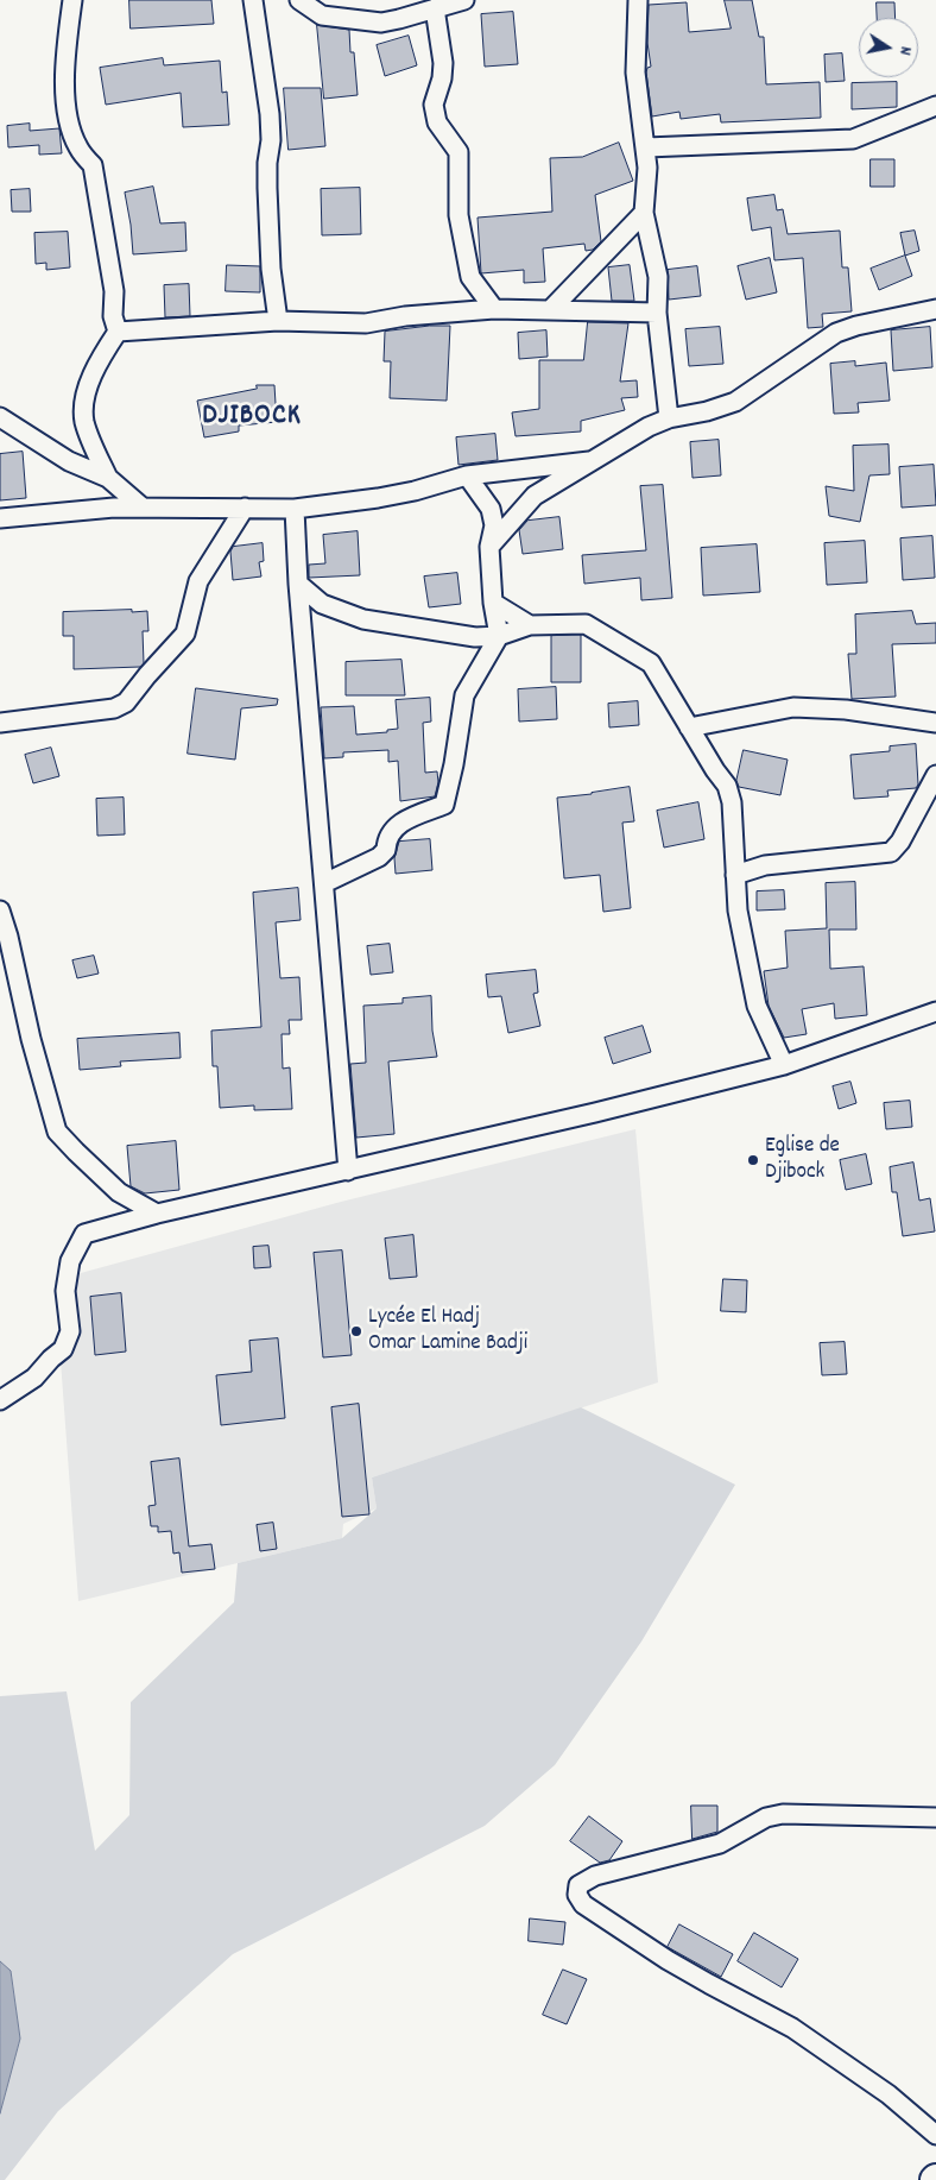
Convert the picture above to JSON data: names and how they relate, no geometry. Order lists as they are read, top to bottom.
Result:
{
  "districts": ["DJIBOCK"],
  "places": ["Eglise de Djibock", "Lycée El Hadj Omar Lamine Badji"],
  "north": "right"
}
